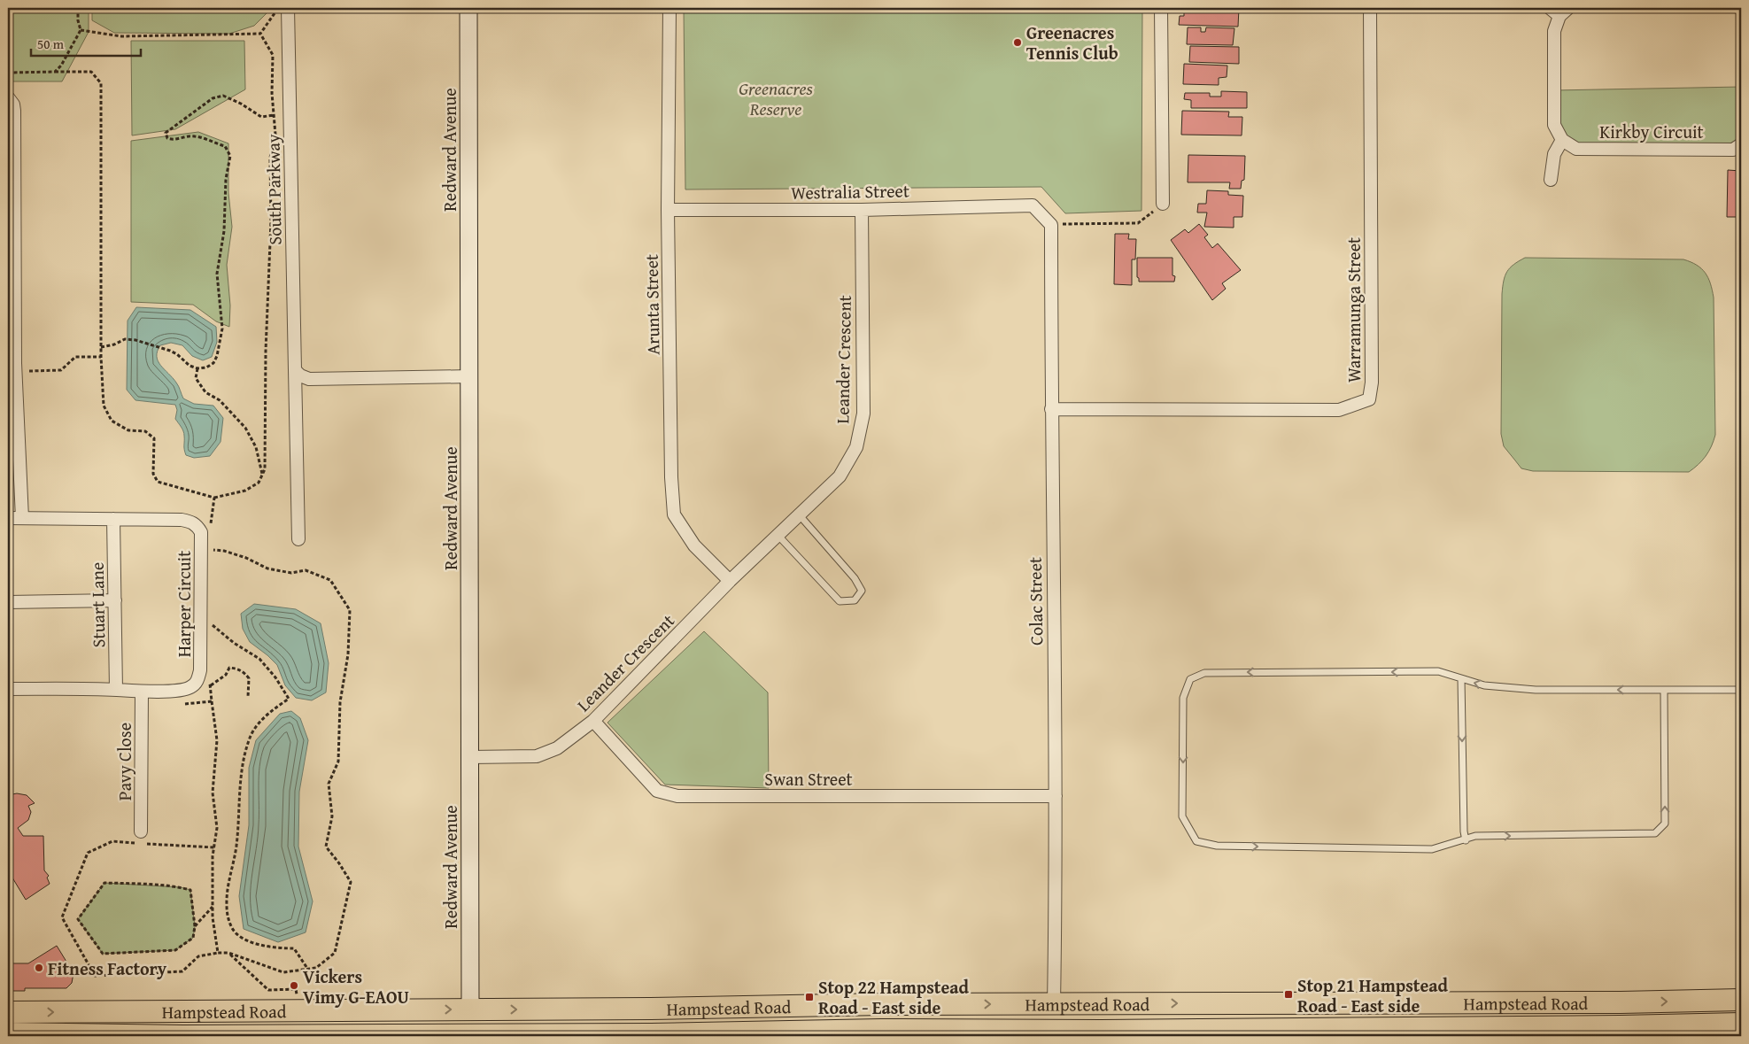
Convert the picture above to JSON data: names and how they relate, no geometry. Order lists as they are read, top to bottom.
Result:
{
  "streets": {
    "highway": ["Hampstead Road"],
    "street": [
      "Kirkby Circuit",
      "Redward Avenue",
      "South Parkway",
      "Westralia Street",
      "Arunta Street",
      "Warramunga Street",
      "Leander Crescent",
      "Colac Street",
      "Harper Circuit",
      "Stuart Lane",
      "Pavy Close",
      "Swan Street"
    ]
  },
  "crossings": [
    ["Redward Avenue", "Leander Crescent"],
    ["Redward Avenue", "Hampstead Road"],
    ["Westralia Street", "Arunta Street"],
    ["Westralia Street", "Leander Crescent"],
    ["Westralia Street", "Colac Street"],
    ["Arunta Street", "Leander Crescent"],
    ["Warramunga Street", "Colac Street"],
    ["Leander Crescent", "Swan Street"],
    ["Colac Street", "Swan Street"],
    ["Colac Street", "Hampstead Road"],
    ["Harper Circuit", "Stuart Lane"],
    ["Harper Circuit", "Pavy Close"]
  ],
  "parks": ["Greenacres Reserve"],
  "places": {
    "other": ["Greenacres Tennis Club", "Fitness Factory", "Vickers Vimy G-EAOU"],
    "transit": ["Stop 21 Hampstead Road - East side", "Stop 22 Hampstead Road - East side"]
  },
  "scale_bar": "50 m"
}
